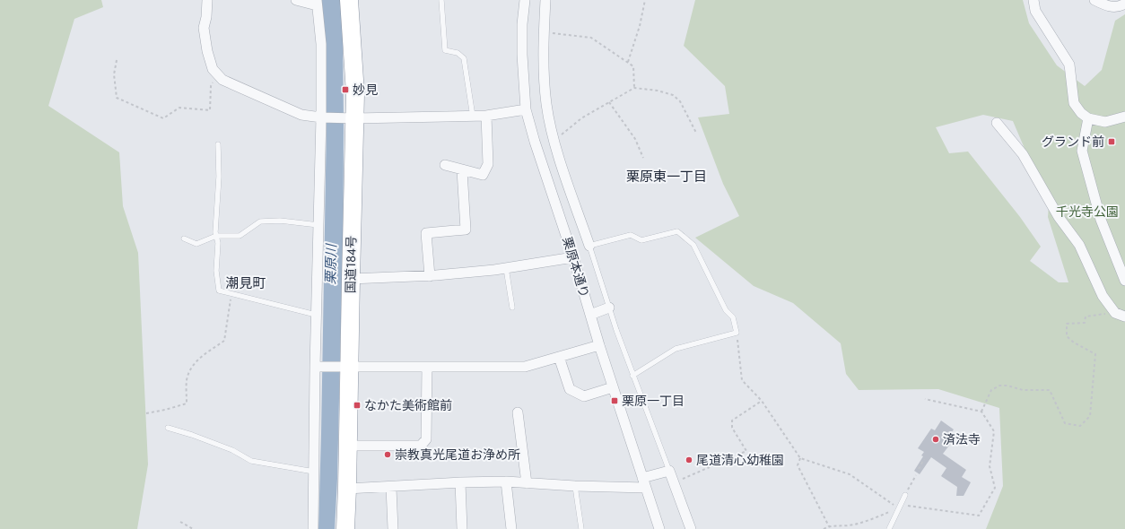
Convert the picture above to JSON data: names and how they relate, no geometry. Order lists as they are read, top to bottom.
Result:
{
  "streets": {
    "highway": ["国道184号"],
    "street": ["栗原本通り"]
  },
  "districts": ["栗原東一丁目", "潮見町"],
  "water": ["栗原川"],
  "parks": ["千光寺公園"],
  "places": {
    "transit": [
      "妙見",
      "グランド前",
      "栗原一丁目",
      "なかた美術館前"
    ],
    "other": ["済法寺", "崇教真光尾道お浄め所", "尾道清心幼稚園"]
  }
}
